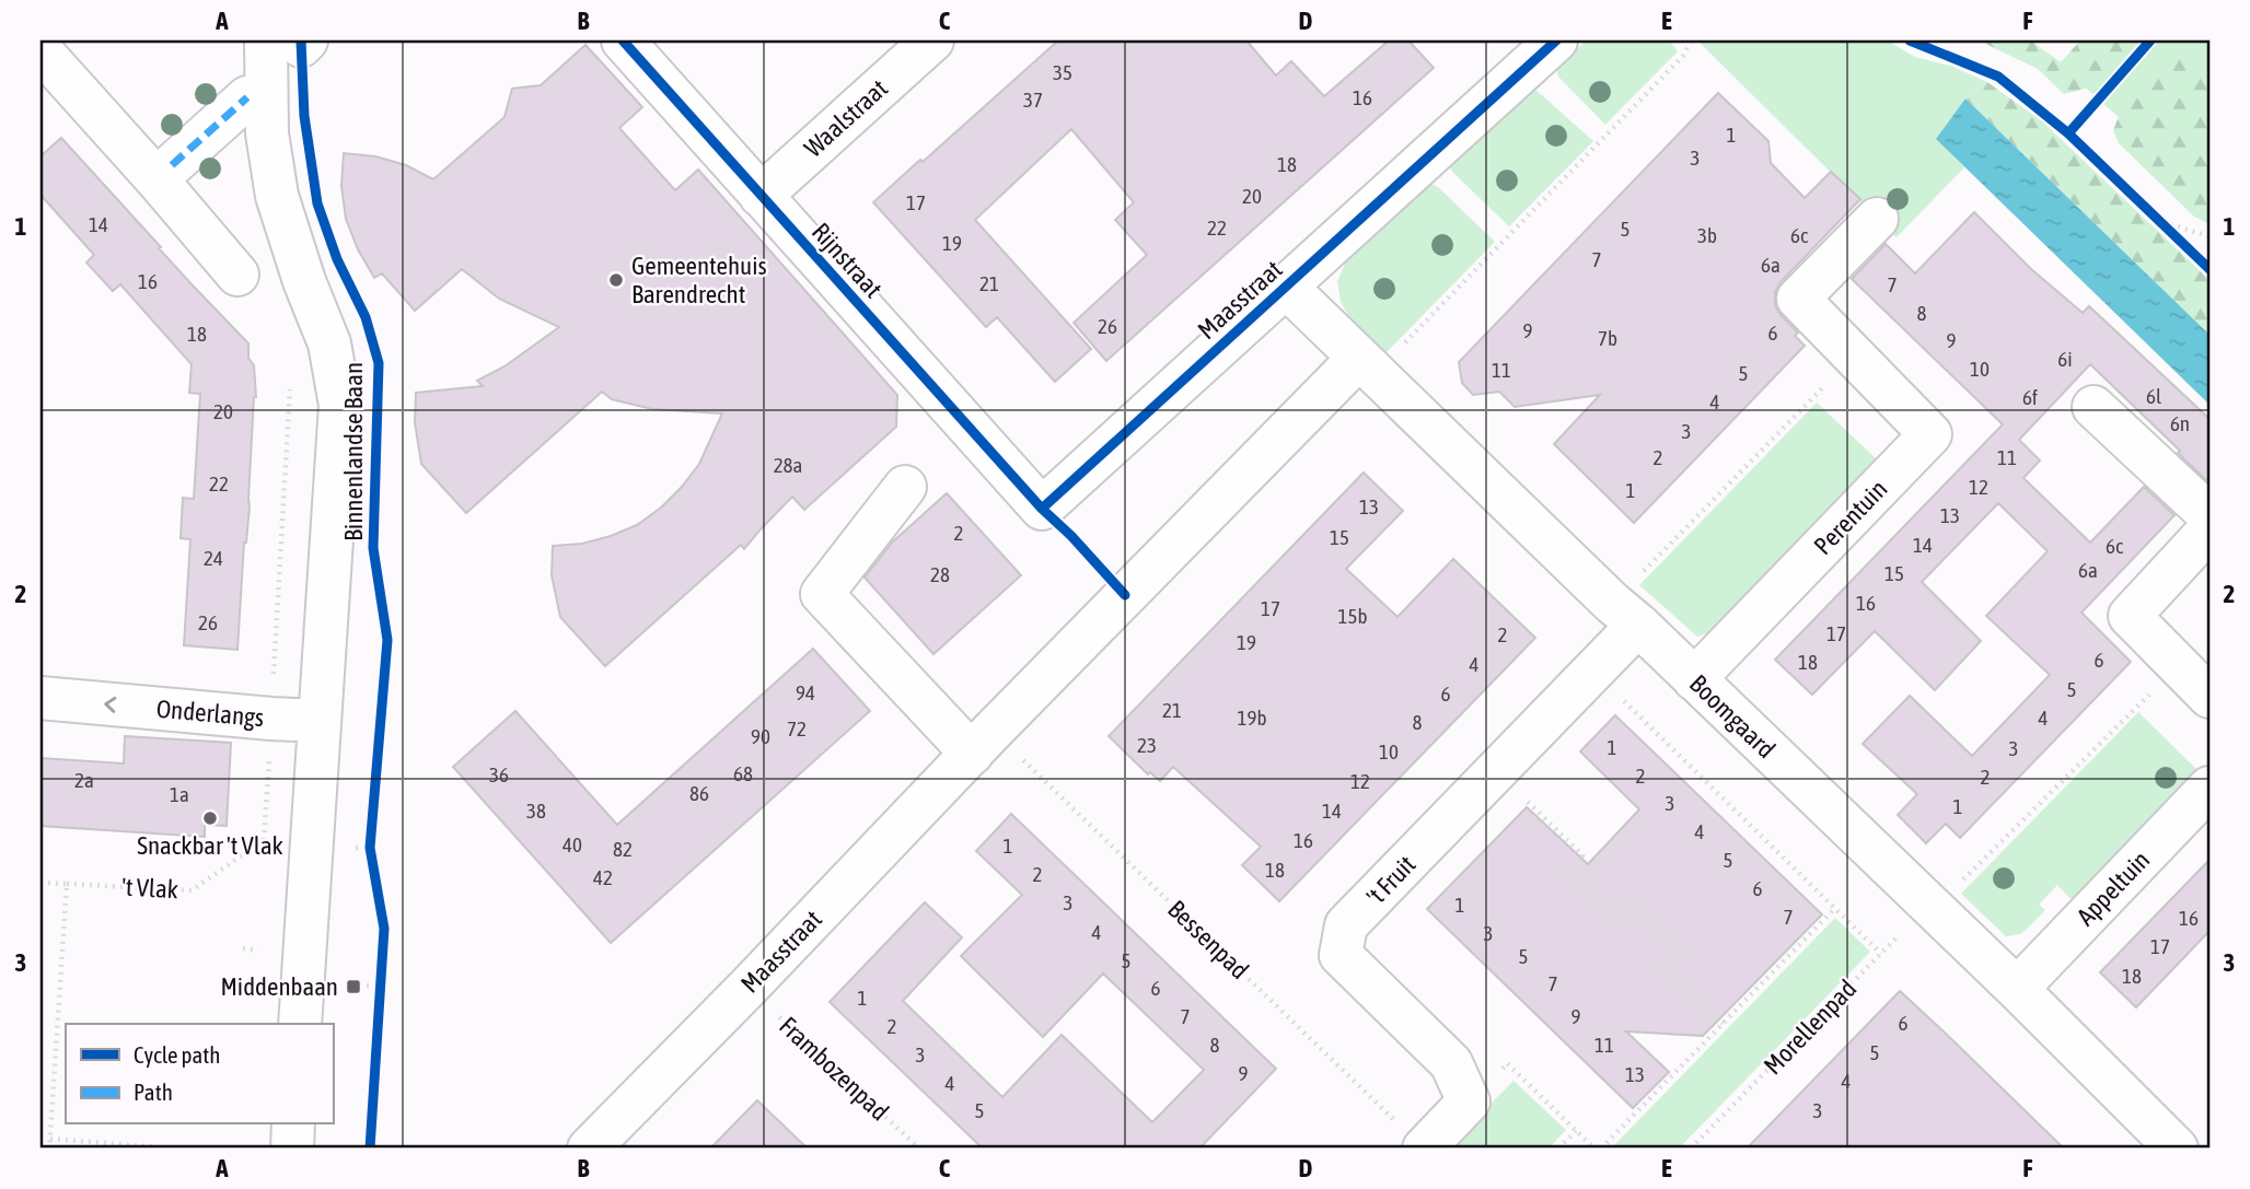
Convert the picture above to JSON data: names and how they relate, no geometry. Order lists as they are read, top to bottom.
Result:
{
  "streets": {
    "street": [
      "Waalstraat",
      "Rijnstraat",
      "Maasstraat",
      "Binnenlandse Baan",
      "Perentuin",
      "Onderlangs",
      "Boomgaard",
      "'t Fruit",
      "Appeltuin"
    ],
    "path": [
      "'t Vlak",
      "Bessenpad",
      "Morellenpad",
      "Frambozenpad"
    ]
  },
  "crossings": [
    ["Waalstraat", "Rijnstraat"],
    ["Rijnstraat", "Maasstraat"],
    ["Maasstraat", "Boomgaard"],
    ["Maasstraat", "Bessenpad"],
    ["Maasstraat", "Frambozenpad"],
    ["Binnenlandse Baan", "Onderlangs"],
    ["Perentuin", "Boomgaard"],
    ["Onderlangs", "'t Vlak"],
    ["Boomgaard", "'t Fruit"],
    ["Boomgaard", "Appeltuin"],
    ["Boomgaard", "Morellenpad"]
  ],
  "one_way": ["Onderlangs"],
  "places": {
    "other": ["Gemeentehuis Barendrecht", "Snackbar 't Vlak"],
    "transit": ["Middenbaan"]
  },
  "house_numbers": [
    "35",
    "16",
    "37",
    "1",
    "3",
    "18",
    "20",
    "17",
    "14",
    "22",
    "5",
    "3b",
    "6c",
    "19",
    "7",
    "6a",
    "16",
    "21",
    "7",
    "8",
    "26",
    "9",
    "6",
    "18",
    "7b",
    "9",
    "6i",
    "10",
    "11",
    "5",
    "6l",
    "6f",
    "4",
    "20",
    "6n",
    "3",
    "2",
    "11",
    "28a",
    "22",
    "12",
    "1",
    "13",
    "13",
    "2",
    "15",
    "14",
    "6c",
    "24",
    "6a",
    "15",
    "28",
    "16",
    "17",
    "15b",
    "26",
    "17",
    "2",
    "19",
    "6",
    "18",
    "4",
    "5",
    "94",
    "6",
    "21",
    "19b",
    "4",
    "8",
    "72",
    "90",
    "23",
    "1",
    "3",
    "10",
    "68",
    "36",
    "2",
    "2",
    "2a",
    "12",
    "86",
    "1a",
    "3",
    "1",
    "38",
    "14",
    "4",
    "16",
    "40",
    "1",
    "82",
    "5",
    "18",
    "2",
    "42",
    "6",
    "3",
    "1",
    "7",
    "16",
    "4",
    "3",
    "17",
    "5",
    "5",
    "18",
    "7",
    "6",
    "1",
    "7",
    "9",
    "6",
    "2",
    "8",
    "11",
    "5",
    "3",
    "9",
    "13",
    "4",
    "4",
    "5",
    "3"
  ],
  "legend": ["Cycle path", "Path"],
  "grid": {
    "columns": [
      "A",
      "B",
      "C",
      "D",
      "E",
      "F"
    ],
    "rows": ["1", "2", "3"]
  }
}
